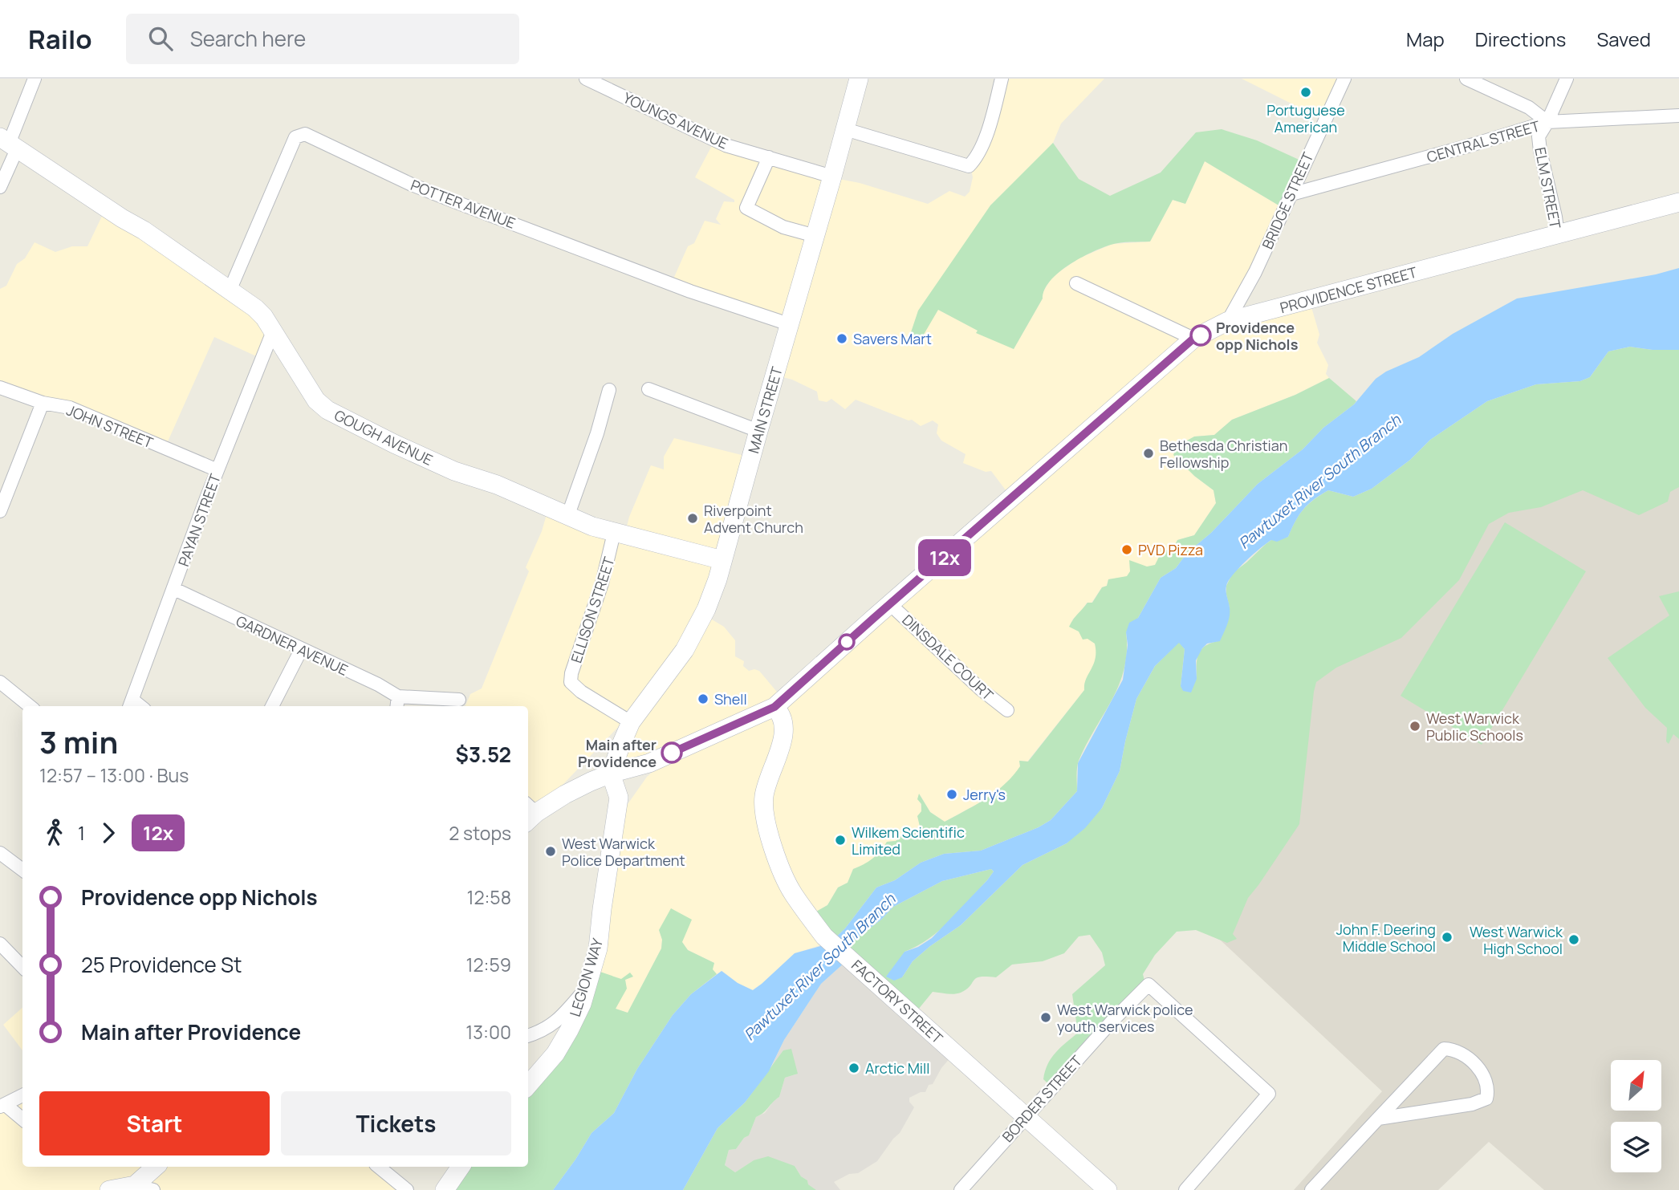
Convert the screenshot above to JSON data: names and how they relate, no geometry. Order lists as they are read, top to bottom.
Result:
{
  "streets": {
    "main road": [
      "PROVIDENCE STREET",
      "MAIN STREET",
      "GOUGH AVENUE",
      "LEGION WAY",
      "FACTORY STREET"
    ],
    "street": [
      "YOUNGS AVENUE",
      "CENTRAL STREET",
      "ELM STREET",
      "BRIDGE STREET",
      "POTTER AVENUE",
      "JOHN STREET",
      "PAYAN STREET",
      "ELLISON STREET",
      "GARDNER AVENUE",
      "DINSDALE COURT",
      "BORDER STREET"
    ]
  },
  "crossings": [
    ["YOUNGS AVENUE", "MAIN STREET"],
    ["CENTRAL STREET", "ELM STREET"],
    ["CENTRAL STREET", "BRIDGE STREET"],
    ["ELM STREET", "PROVIDENCE STREET"],
    ["BRIDGE STREET", "PROVIDENCE STREET"],
    ["POTTER AVENUE", "MAIN STREET"],
    ["POTTER AVENUE", "GOUGH AVENUE"],
    ["PROVIDENCE STREET", "DINSDALE COURT"],
    ["PROVIDENCE STREET", "LEGION WAY"],
    ["PROVIDENCE STREET", "FACTORY STREET"],
    ["MAIN STREET", "GOUGH AVENUE"],
    ["MAIN STREET", "ELLISON STREET"],
    ["JOHN STREET", "PAYAN STREET"],
    ["GOUGH AVENUE", "PAYAN STREET"],
    ["GOUGH AVENUE", "ELLISON STREET"],
    ["PAYAN STREET", "GARDNER AVENUE"],
    ["FACTORY STREET", "BORDER STREET"]
  ],
  "water": ["Pawtuxet River South Branch"],
  "places": [
    "Portuguese American",
    "Providence opp Nichols",
    "Savers Mart",
    "Bethesda Christian Fellowship",
    "Riverpoint Advent Church",
    "PVD Pizza",
    "Shell",
    "West Warwick Public Schools",
    "Main after Providence",
    "Jerry's",
    "Wilkem Scientific Limited",
    "West Warwick Police Department",
    "John F. Deering Middle School",
    "West Warwick High School",
    "West Warwick police youth services",
    "Arctic Mill"
  ],
  "lines": ["bus line 12x"],
  "north": "top right",
  "page": {
    "header": "Railo",
    "search": "Search here",
    "nav": ["Map", "Directions", "Saved"],
    "on_map": "12x",
    "heading": ["3 min", "12:57 – 13:00 · Bus", "$3.52"],
    "legs": ["1", "12x", "2 stops"],
    "list": [
      {
        "name": "Providence opp Nichols",
        "value": "12:58"
      },
      {
        "name": "25 Providence St",
        "value": "12:59"
      },
      {
        "name": "Main after Providence",
        "value": "13:00"
      }
    ],
    "buttons": ["Start", "Tickets"]
  }
}
